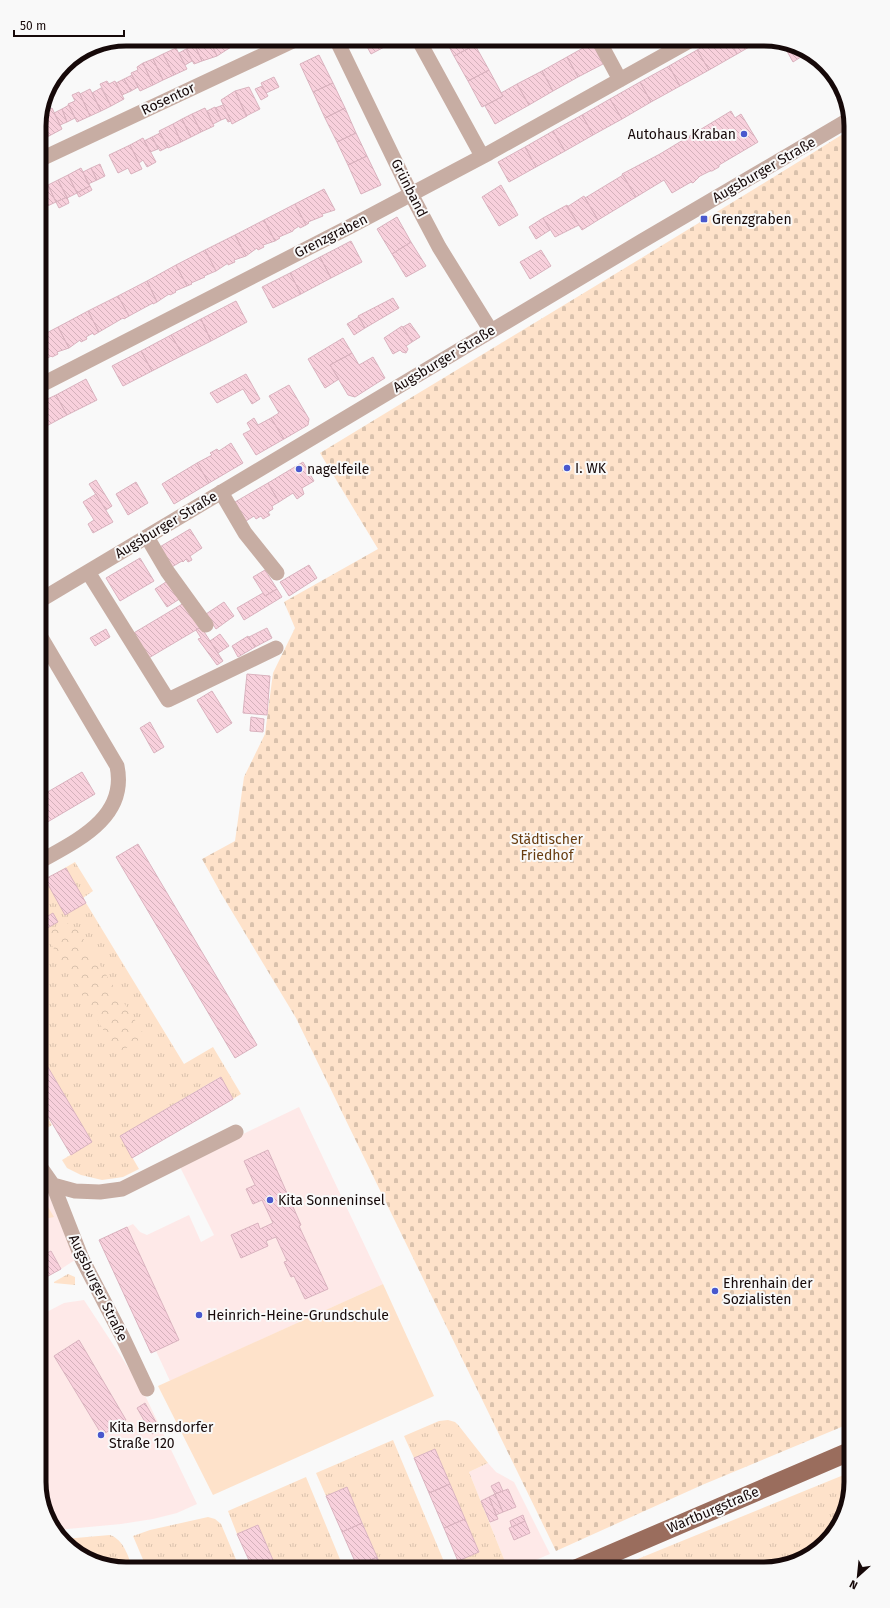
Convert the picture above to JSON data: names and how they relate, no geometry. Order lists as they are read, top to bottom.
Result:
{
  "streets": {
    "main road": ["Wartburgstraße"],
    "street": [
      "Rosentor",
      "Augsburger Straße",
      "Grünband",
      "Grenzgraben"
    ]
  },
  "crossings": [
    ["Augsburger Straße", "Grünband"],
    ["Grünband", "Grenzgraben"]
  ],
  "parks": ["Städtischer Friedhof"],
  "places": {
    "other": [
      "Autohaus Kraban",
      "I. WK",
      "nagelfeile",
      "Kita Sonneninsel",
      "Ehrenhain der Sozialisten",
      "Heinrich-Heine-Grundschule",
      "Kita Bernsdorfer Straße 120"
    ],
    "transit": ["Grenzgraben"]
  },
  "scale_bar": "50 m",
  "north": "bottom left"
}
